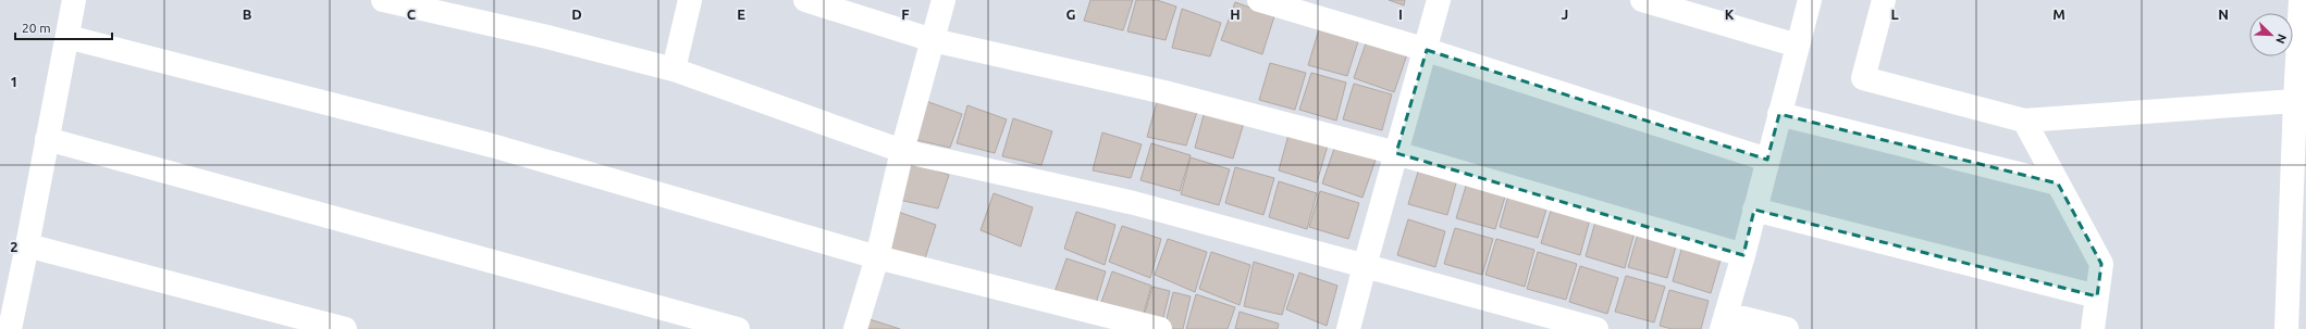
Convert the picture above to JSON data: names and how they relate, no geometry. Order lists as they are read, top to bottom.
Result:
{
  "scale_bar": "20 m",
  "north": "bottom right",
  "grid": {
    "columns": [
      "B",
      "C",
      "D",
      "E",
      "F",
      "G",
      "H",
      "I",
      "J",
      "K",
      "L",
      "M",
      "N"
    ],
    "rows": ["1", "2"]
  }
}
